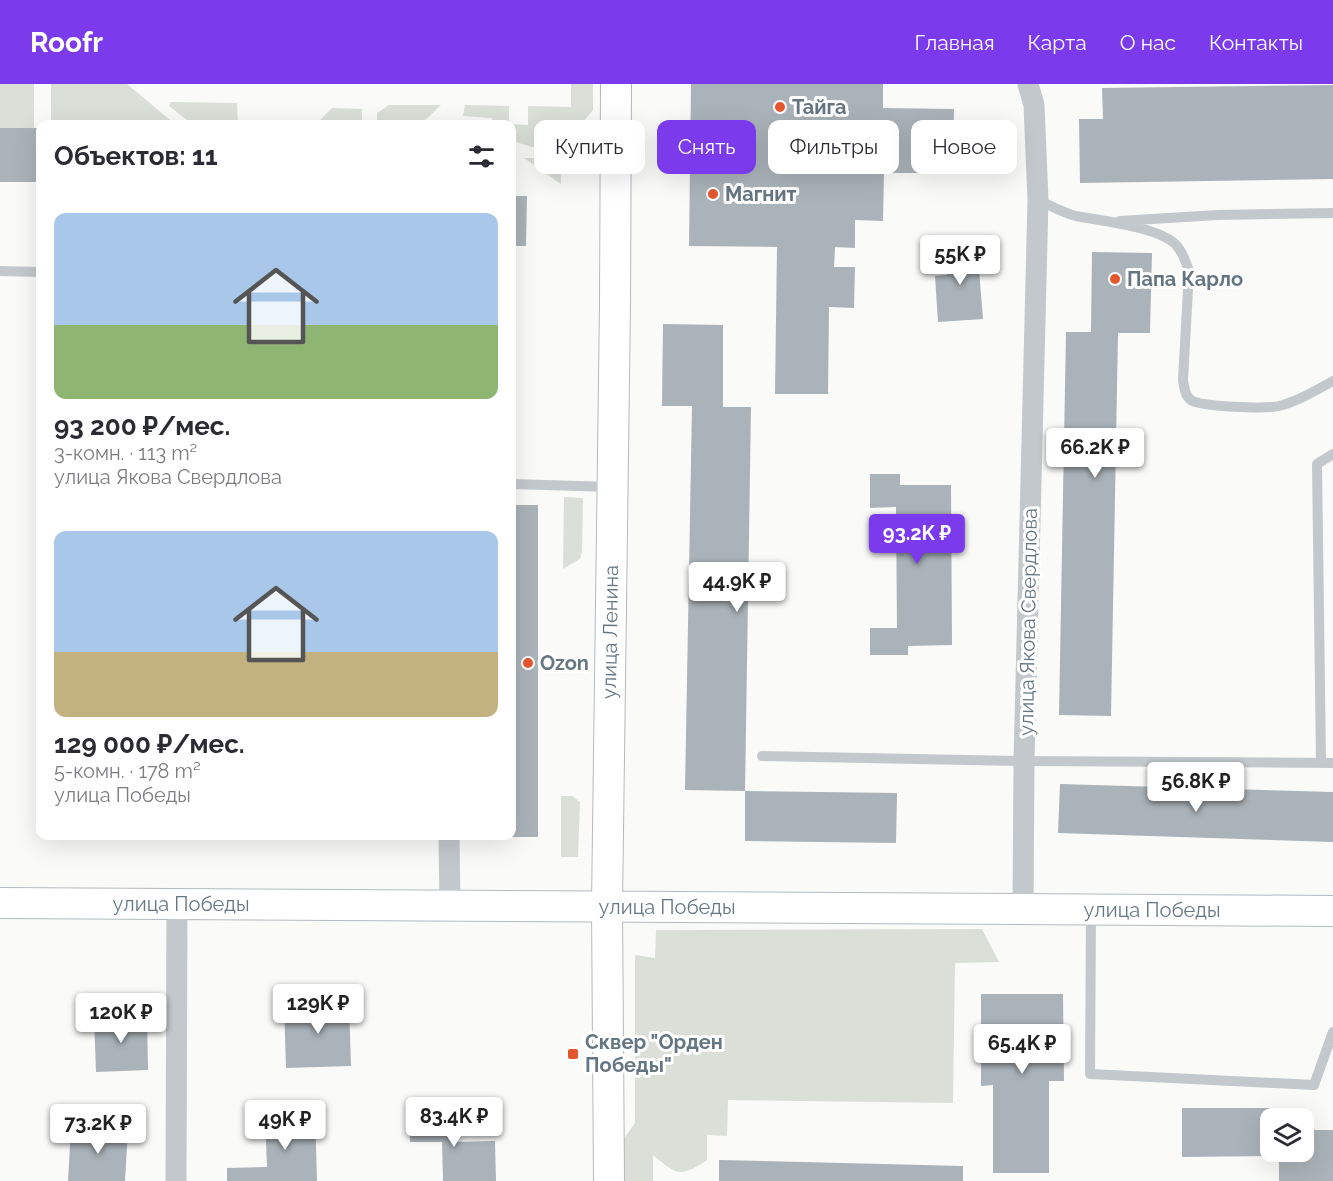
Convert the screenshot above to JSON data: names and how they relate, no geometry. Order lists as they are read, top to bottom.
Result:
{
  "streets": {
    "main road": ["улица Ленина", "улица Победы"],
    "street": ["улица Якова Свердлова"]
  },
  "crossings": [
    ["улица Якова Свердлова", "улица Победы"],
    ["улица Ленина", "улица Победы"]
  ],
  "places": {
    "other": [
      "Тайга",
      "Магнит",
      "Папа Карло",
      "Ozon"
    ],
    "transit": ["Сквер \"Орден Победы\""]
  },
  "page": {
    "header": "Roofr",
    "nav": [
      "Главная",
      "Карта",
      "О нас",
      "Контакты"
    ],
    "chip": [
      "Купить",
      "Снять",
      "Фильтры",
      "Новое"
    ],
    "heading": "Объектов: 11",
    "list": [
      {
        "name": "93 200 ₽/мес.",
        "note": "3-комн. · 113 m² · улица Якова Свердлова"
      },
      {
        "name": "129 000 ₽/мес.",
        "note": "5-комн. · 178 m² · улица Победы"
      }
    ],
    "price": [
      "55K ₽",
      "66.2K ₽",
      "93.2K ₽",
      "44.9K ₽",
      "56.8K ₽",
      "129K ₽",
      "120K ₽",
      "65.4K ₽",
      "83.4K ₽",
      "49K ₽",
      "73.2K ₽"
    ]
  }
}
